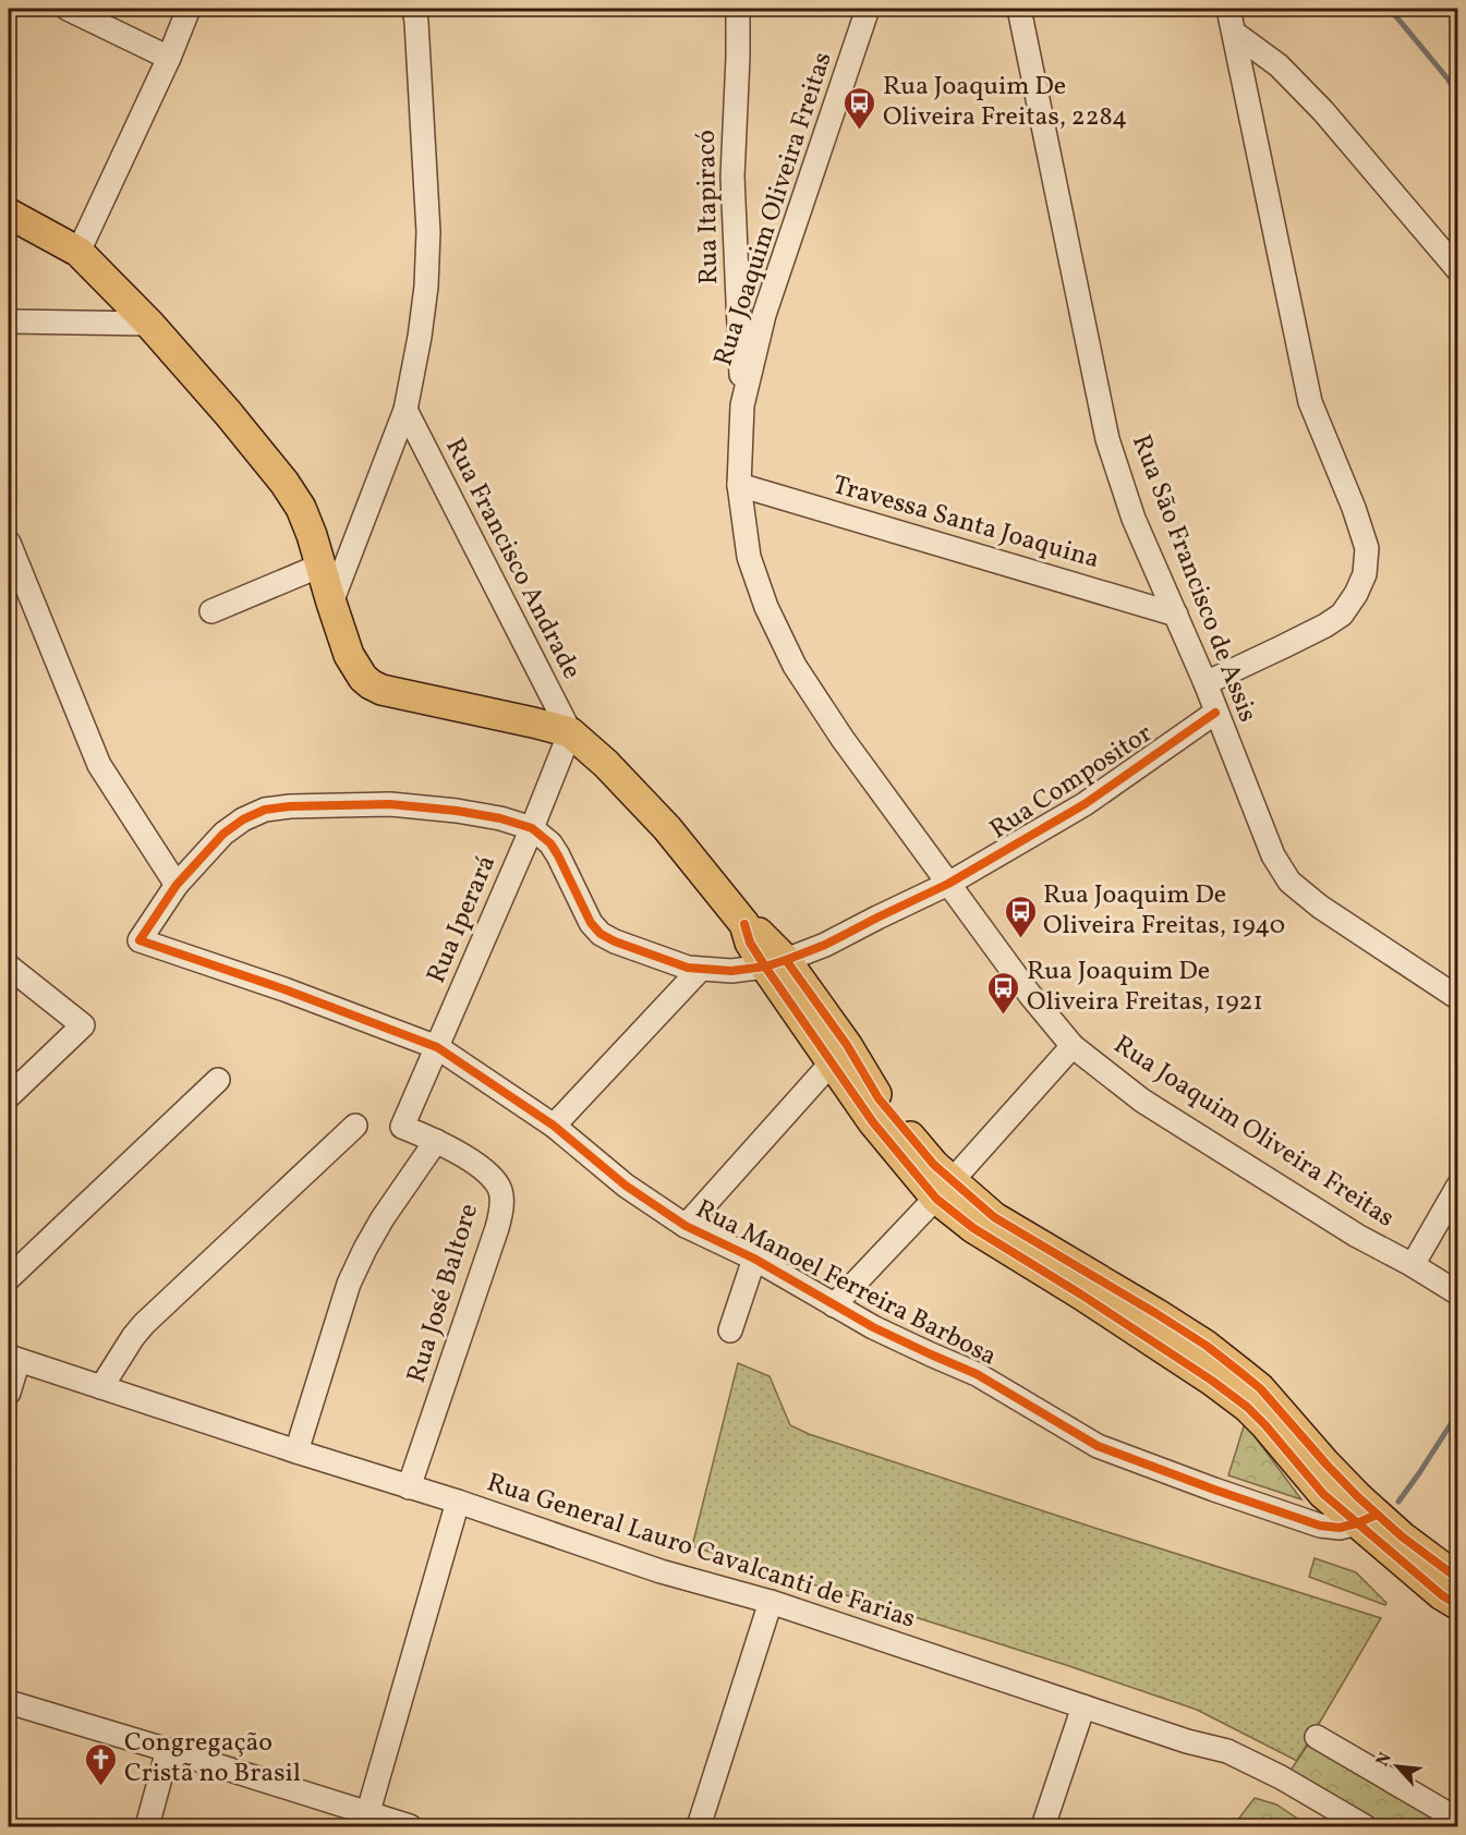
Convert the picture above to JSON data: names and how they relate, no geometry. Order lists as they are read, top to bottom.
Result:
{
  "streets": {
    "street": [
      "Rua Itapiracó",
      "Rua Joaquim Oliveira Freitas",
      "Travessa Santa Joaquina",
      "Rua Francisco Andrade",
      "Rua São Francisco de Assis",
      "Rua Compositor",
      "Rua Iperará",
      "Rua Manoel Ferreira Barbosa",
      "Rua José Baltore",
      "Rua General Lauro Cavalcanti de Farias"
    ]
  },
  "crossings": [
    ["Rua Itapiracó", "Rua Joaquim Oliveira Freitas"],
    ["Rua Joaquim Oliveira Freitas", "Travessa Santa Joaquina"],
    ["Rua Joaquim Oliveira Freitas", "Rua Compositor"],
    ["Travessa Santa Joaquina", "Rua São Francisco de Assis"],
    ["Rua Francisco Andrade", "Rua Iperará"],
    ["Rua São Francisco de Assis", "Rua Compositor"],
    ["Rua Compositor", "Rua Iperará"],
    ["Rua Iperará", "Rua Manoel Ferreira Barbosa"],
    ["Rua Iperará", "Rua José Baltore"],
    ["Rua José Baltore", "Rua General Lauro Cavalcanti de Farias"]
  ],
  "places": {
    "bus stop": ["Rua Joaquim De Oliveira Freitas, 2284", "Rua Joaquim De Oliveira Freitas, 1940", "Rua Joaquim De Oliveira Freitas, 1921"],
    "church": ["Congregação Cristã no Brasil"]
  },
  "north": "top left"
}
